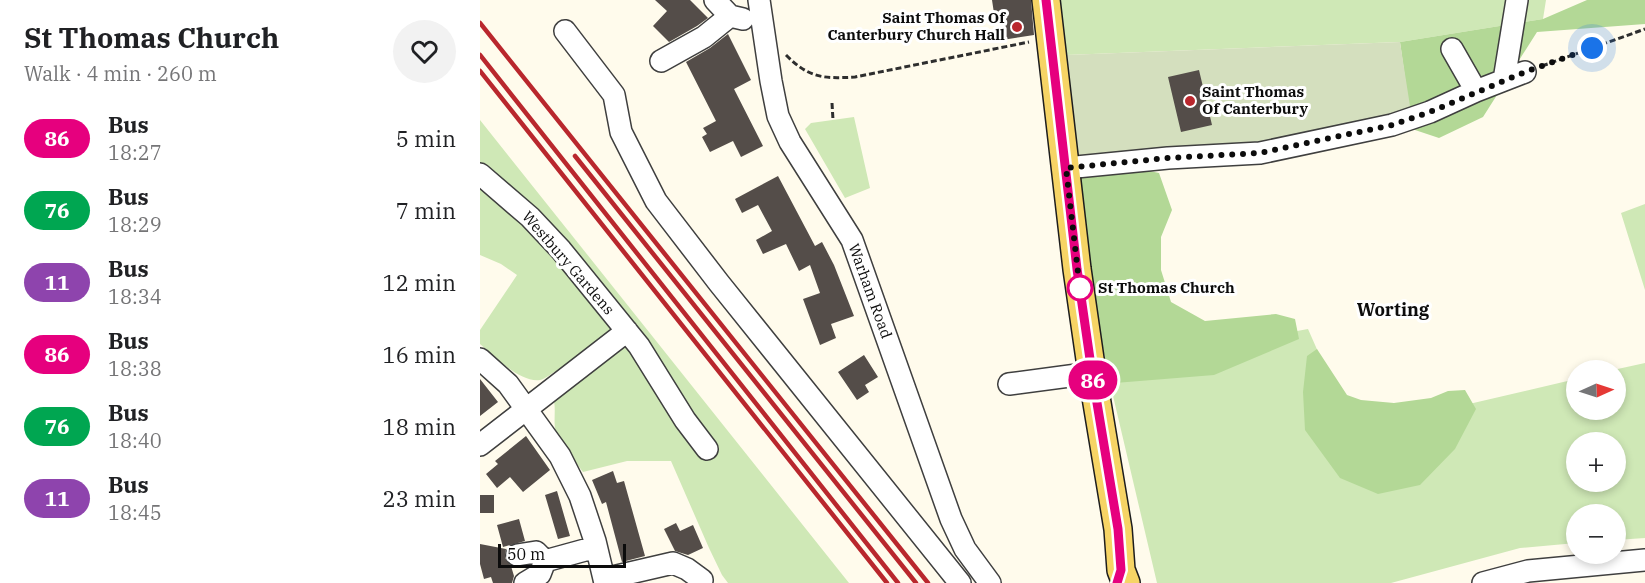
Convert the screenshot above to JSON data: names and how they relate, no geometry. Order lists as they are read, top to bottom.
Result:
{
  "streets": {
    "street": ["Westbury Gardens", "Warham Road"]
  },
  "districts": ["Worting"],
  "places": ["Saint Thomas Of Canterbury Church Hall", "Saint Thomas Of Canterbury", "St Thomas Church"],
  "lines": ["bus line 86"],
  "scale_bar": "50 m",
  "north": "right",
  "page": {
    "heading": ["St Thomas Church", "Walk · 4 min · 260 m"],
    "on_map": "86",
    "list": [
      {
        "mark": "86",
        "name": "Bus",
        "note": "18:27",
        "value": "5 min"
      },
      {
        "mark": "76",
        "name": "Bus",
        "note": "18:29",
        "value": "7 min"
      },
      {
        "mark": "11",
        "name": "Bus",
        "note": "18:34",
        "value": "12 min"
      },
      {
        "mark": "86",
        "name": "Bus",
        "note": "18:38",
        "value": "16 min"
      },
      {
        "mark": "76",
        "name": "Bus",
        "note": "18:40",
        "value": "18 min"
      },
      {
        "mark": "11",
        "name": "Bus",
        "note": "18:45",
        "value": "23 min"
      }
    ],
    "map_buttons": ["+", "−"],
    "scale": "50 m"
  }
}
